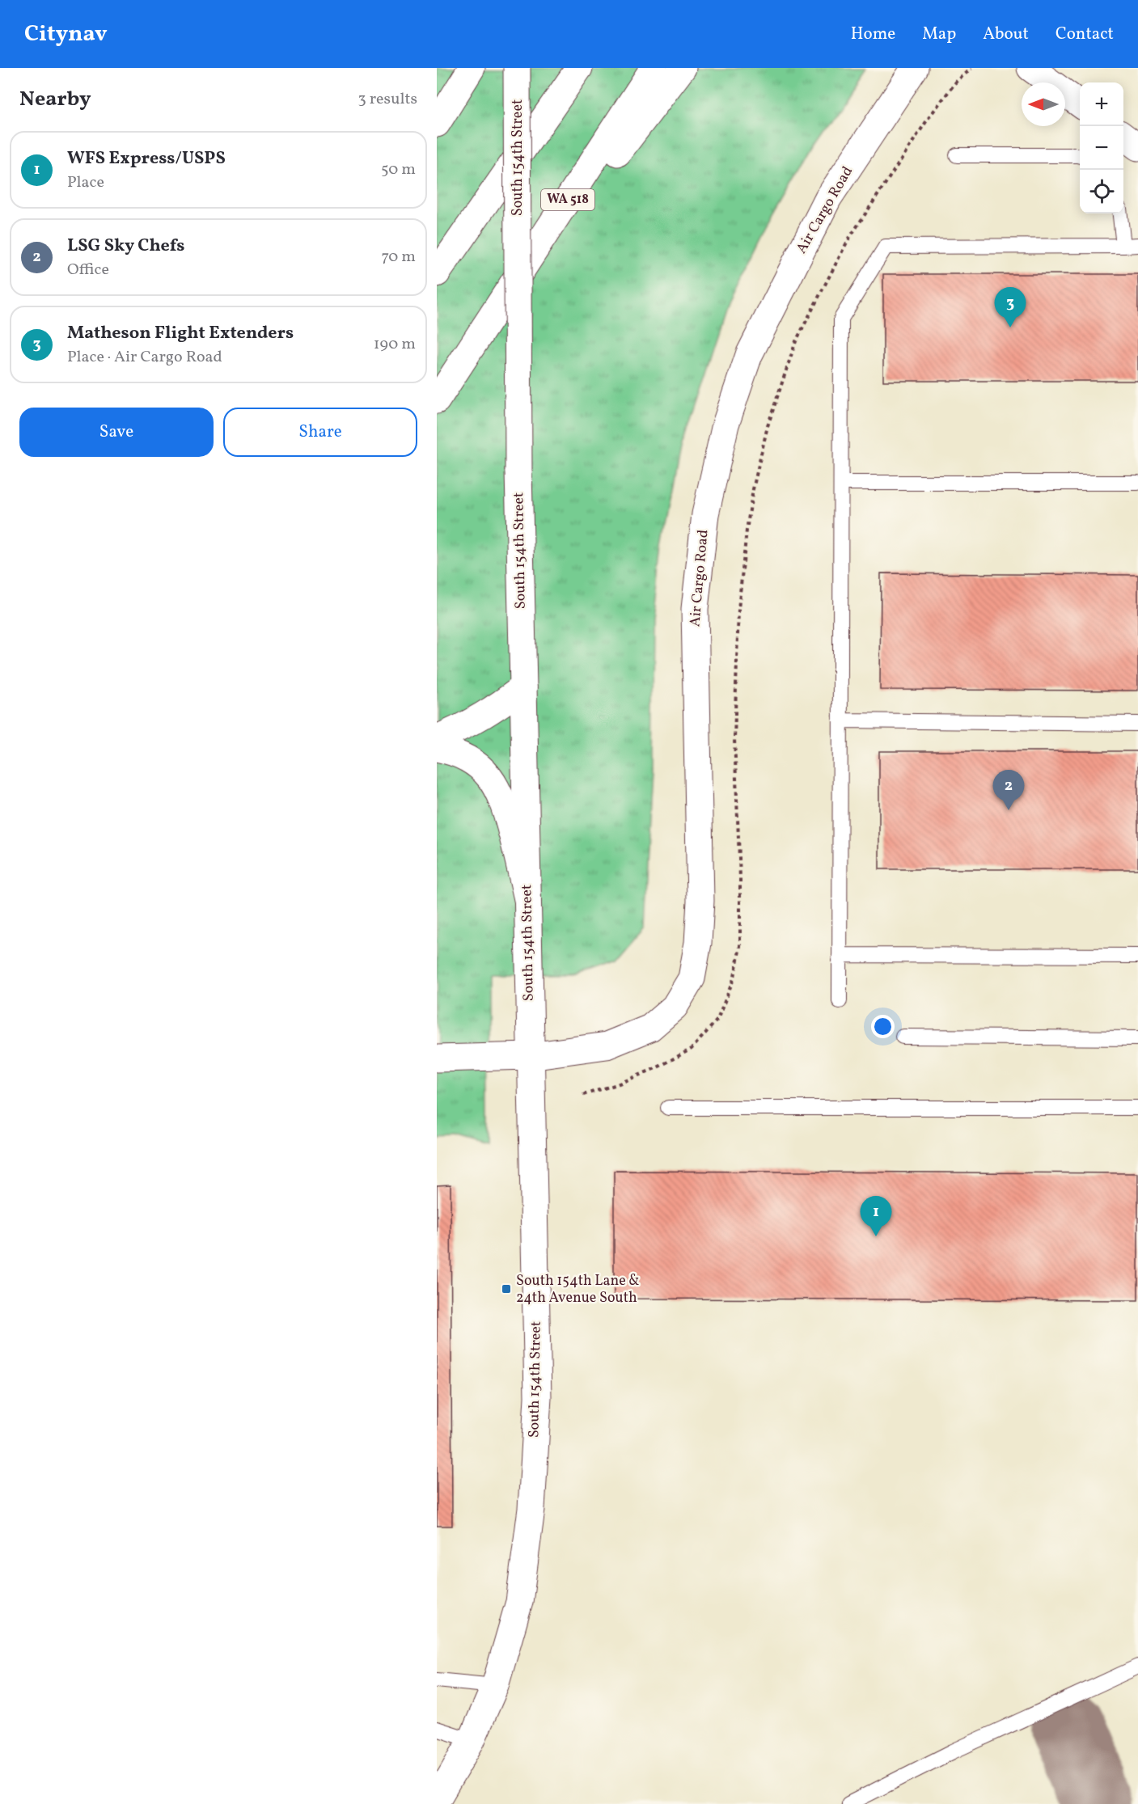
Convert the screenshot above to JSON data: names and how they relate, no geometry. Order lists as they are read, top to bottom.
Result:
{
  "streets": {
    "main road": ["South 154th Street", "WA 518", "Air Cargo Road"]
  },
  "crossings": [
    ["South 154th Street", "Air Cargo Road"]
  ],
  "places": {
    "transit": ["South 154th Lane & 24th Avenue South"]
  },
  "north": "left",
  "page": {
    "header": "Citynav",
    "nav": [
      "Home",
      "Map",
      "About",
      "Contact"
    ],
    "heading": ["Nearby", "3 results"],
    "map_buttons": ["+", "−"],
    "list": [
      {
        "mark": "1",
        "name": "WFS Express/USPS",
        "note": "Place",
        "value": "50 m"
      },
      {
        "mark": "2",
        "name": "LSG Sky Chefs",
        "note": "Office",
        "value": "70 m"
      },
      {
        "mark": "3",
        "name": "Matheson Flight Extenders",
        "note": "Place · Air Cargo Road",
        "value": "190 m"
      }
    ],
    "pins": ["3", "2", "1"],
    "buttons": ["Save", "Share"]
  }
}
